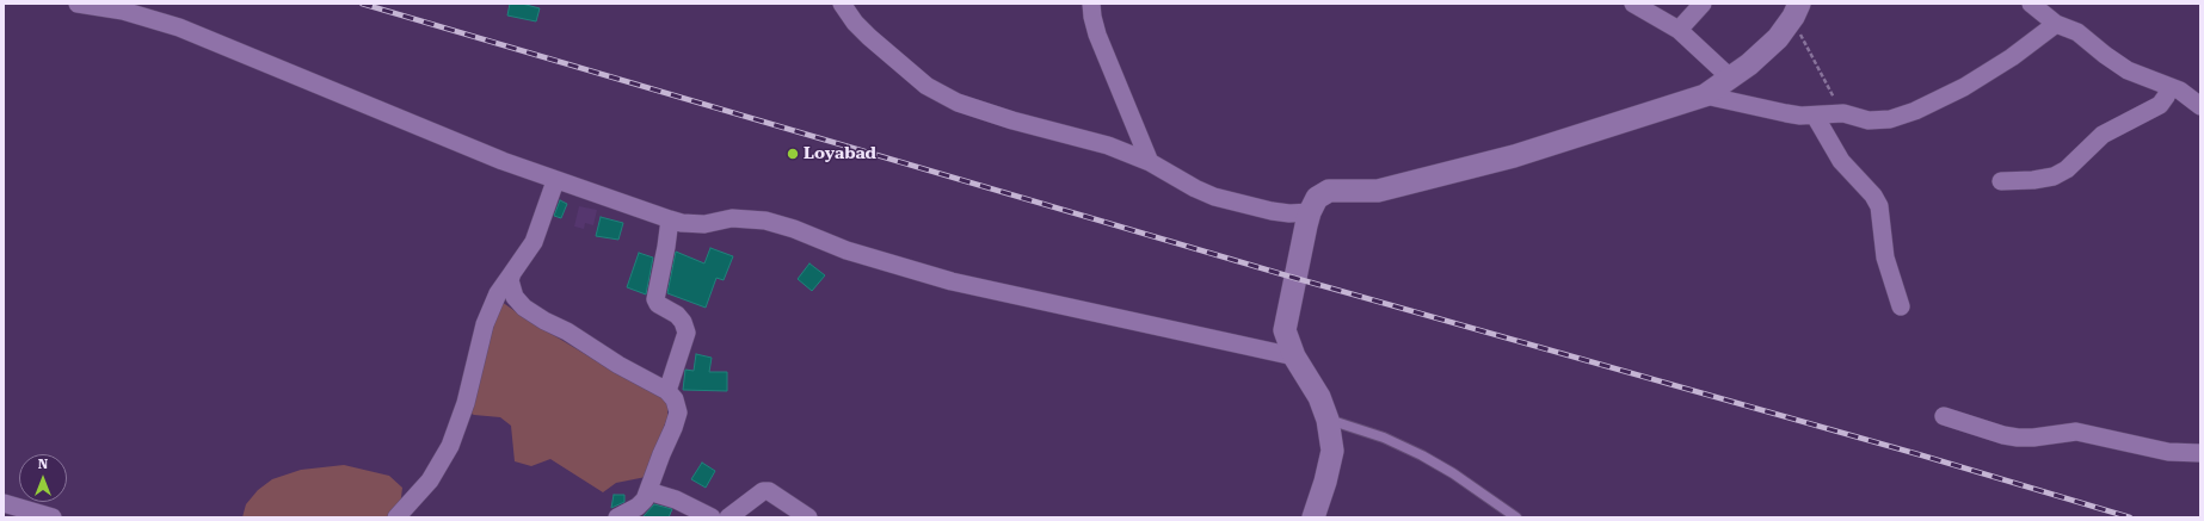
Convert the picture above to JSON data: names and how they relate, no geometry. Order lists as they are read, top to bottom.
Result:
{
  "places": ["Loyabad"],
  "north": "top"
}
